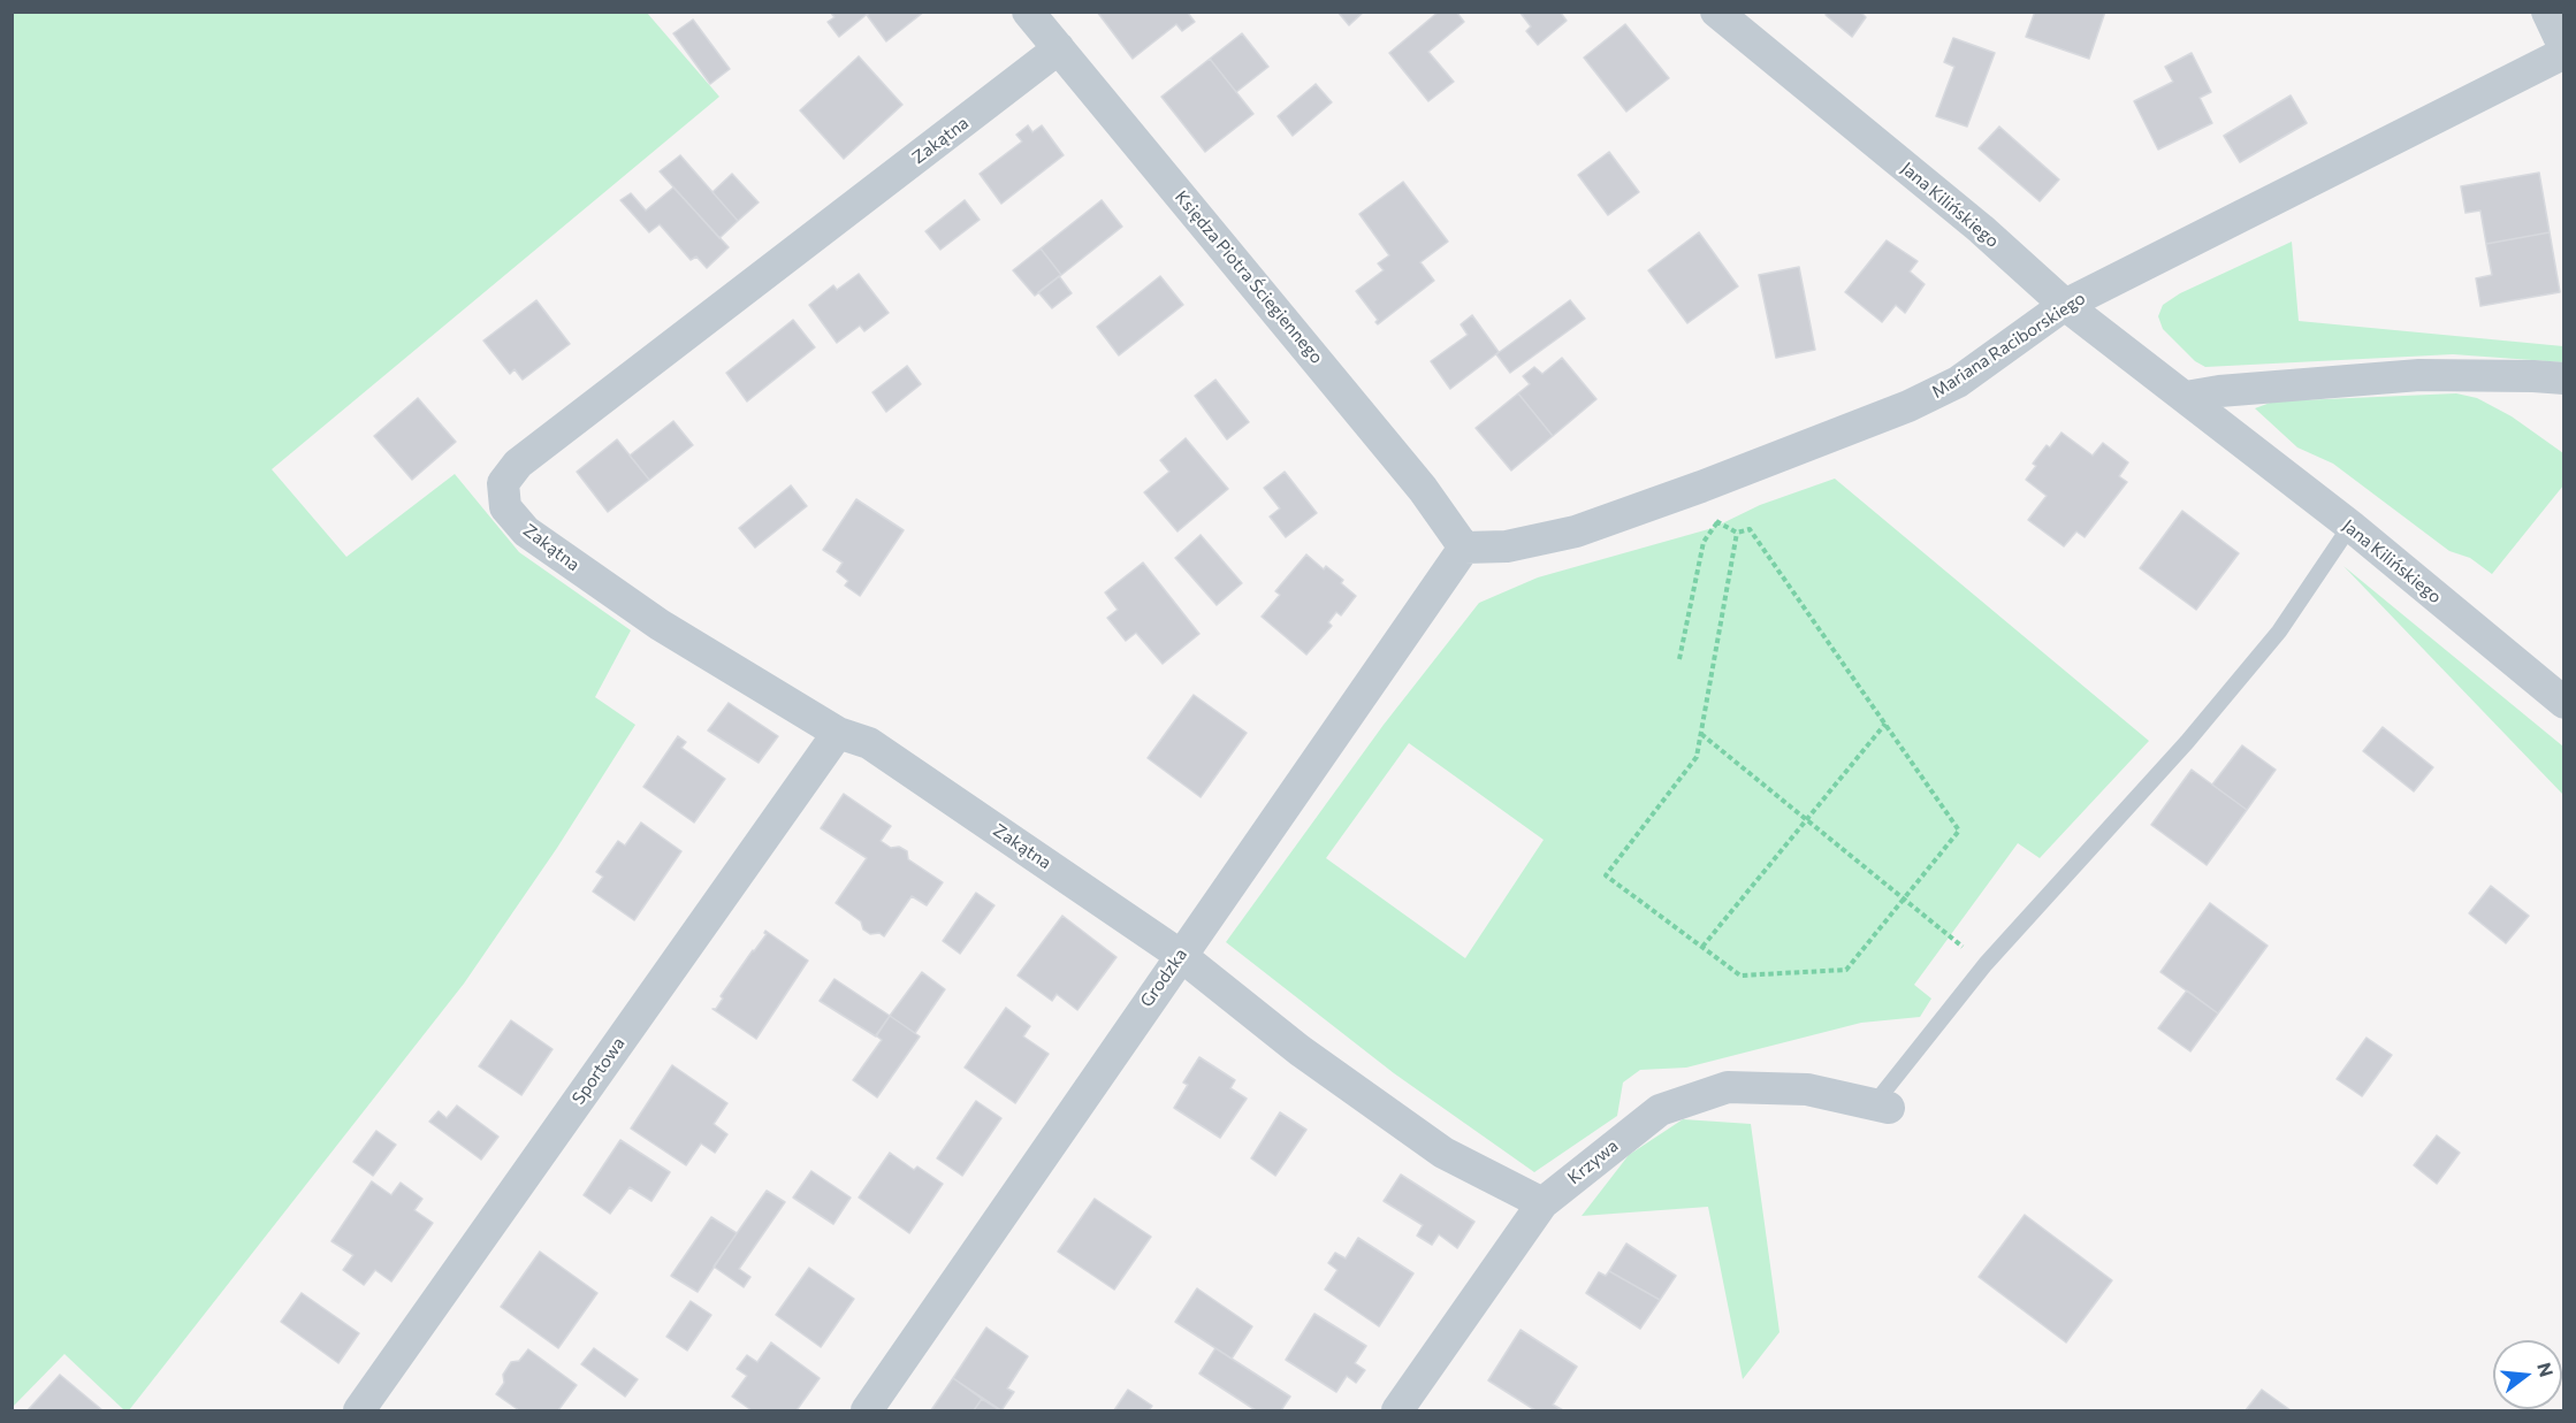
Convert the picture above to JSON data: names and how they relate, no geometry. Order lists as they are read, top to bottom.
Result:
{
  "streets": {
    "street": [
      "Zakątna",
      "Jana Kilińskiego",
      "Księdza Piotra Ściegiennego",
      "Mariana Raciborskiego",
      "Grodzka",
      "Sportowa",
      "Krzywa"
    ]
  },
  "crossings": [
    ["Zakątna", "Księdza Piotra Ściegiennego"],
    ["Zakątna", "Grodzka"],
    ["Zakątna", "Sportowa"],
    ["Zakątna", "Krzywa"],
    ["Jana Kilińskiego", "Mariana Raciborskiego"],
    ["Księdza Piotra Ściegiennego", "Mariana Raciborskiego"],
    ["Księdza Piotra Ściegiennego", "Grodzka"],
    ["Mariana Raciborskiego", "Grodzka"]
  ],
  "north": "right"
}
